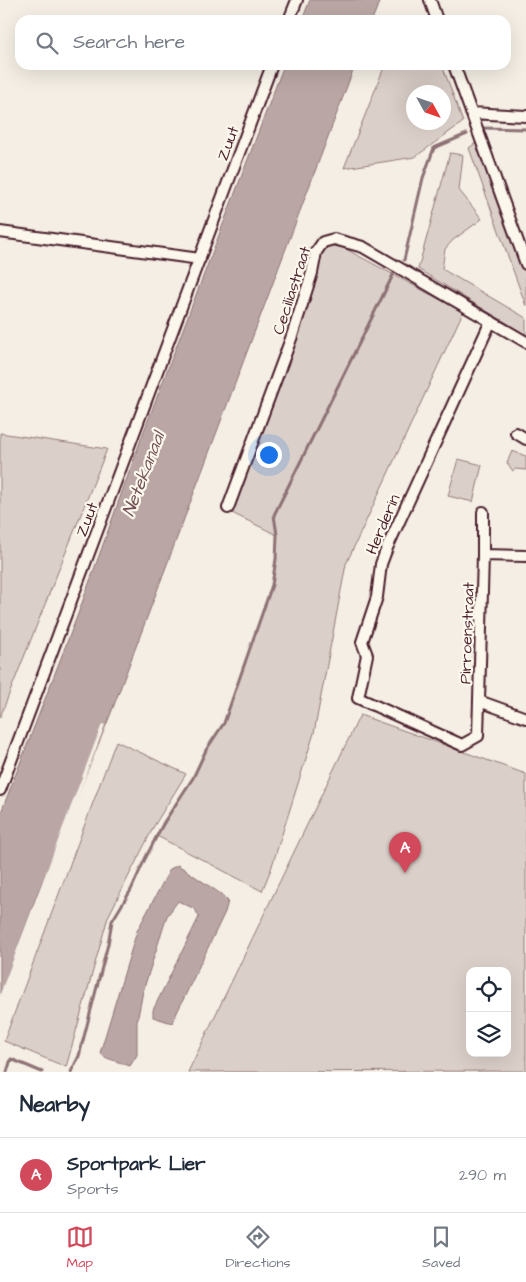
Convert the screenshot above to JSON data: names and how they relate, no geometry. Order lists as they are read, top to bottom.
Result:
{
  "streets": {
    "street": [
      "Zuut",
      "Ceciliastraat",
      "Herderin",
      "Pirroenstraat"
    ]
  },
  "crossings": [
    ["Ceciliastraat", "Herderin"],
    ["Herderin", "Pirroenstraat"]
  ],
  "water": ["Netekanaal"],
  "north": "bottom right",
  "page": {
    "search": "Search here",
    "pins": "A",
    "heading": "Nearby",
    "list": [
      {
        "mark": "A",
        "name": "Sportpark Lier",
        "note": "Sports",
        "value": "290 m"
      }
    ],
    "nav": ["Map", "Directions", "Saved"]
  }
}
